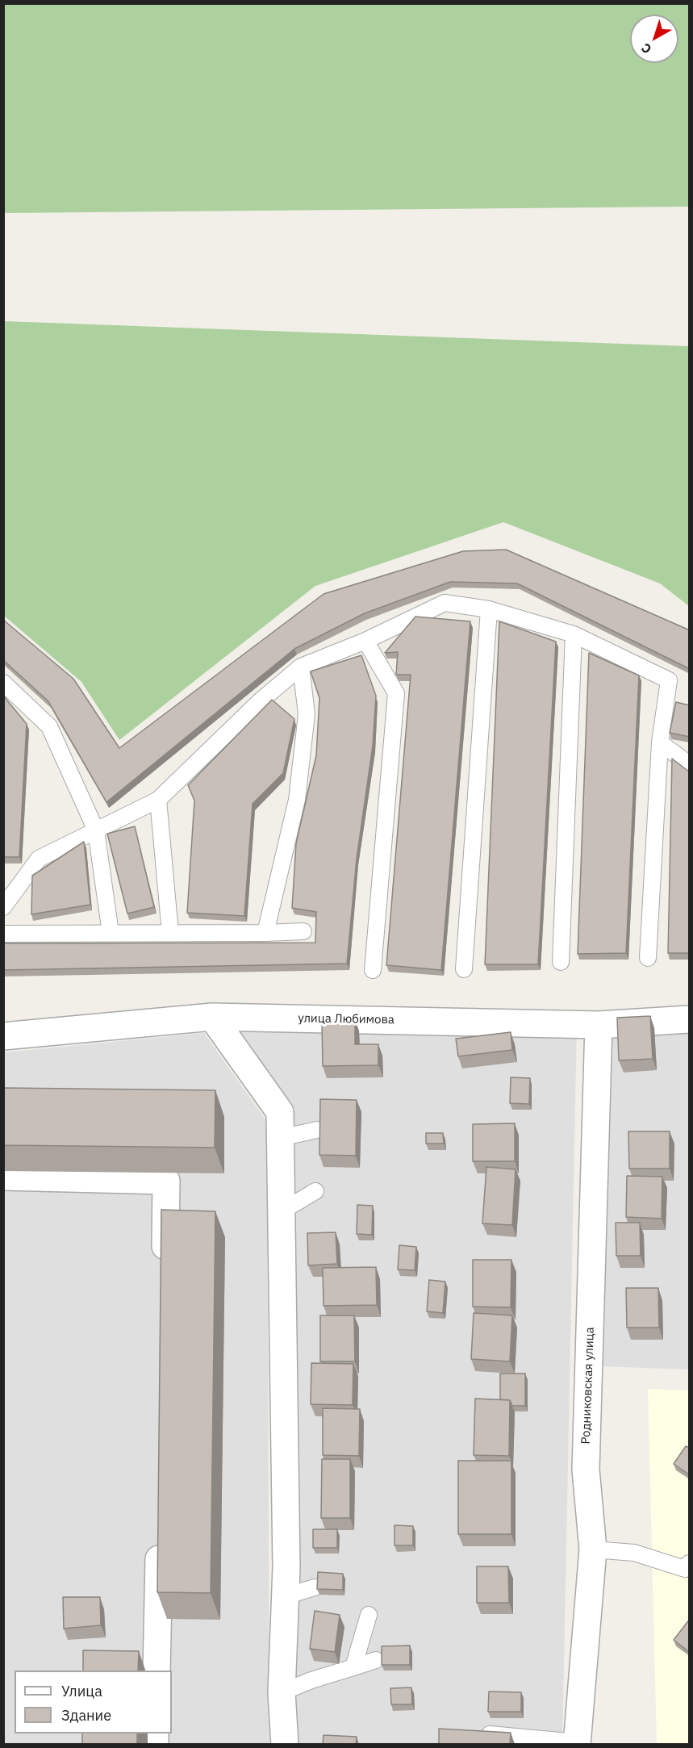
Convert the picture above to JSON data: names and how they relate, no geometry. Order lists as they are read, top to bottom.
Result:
{
  "streets": {
    "street": ["улица Любимова", "Родниковская улица"]
  },
  "crossings": [
    ["улица Любимова", "Родниковская улица"]
  ],
  "legend": ["Улица", "Здание"],
  "north": "bottom left"
}
